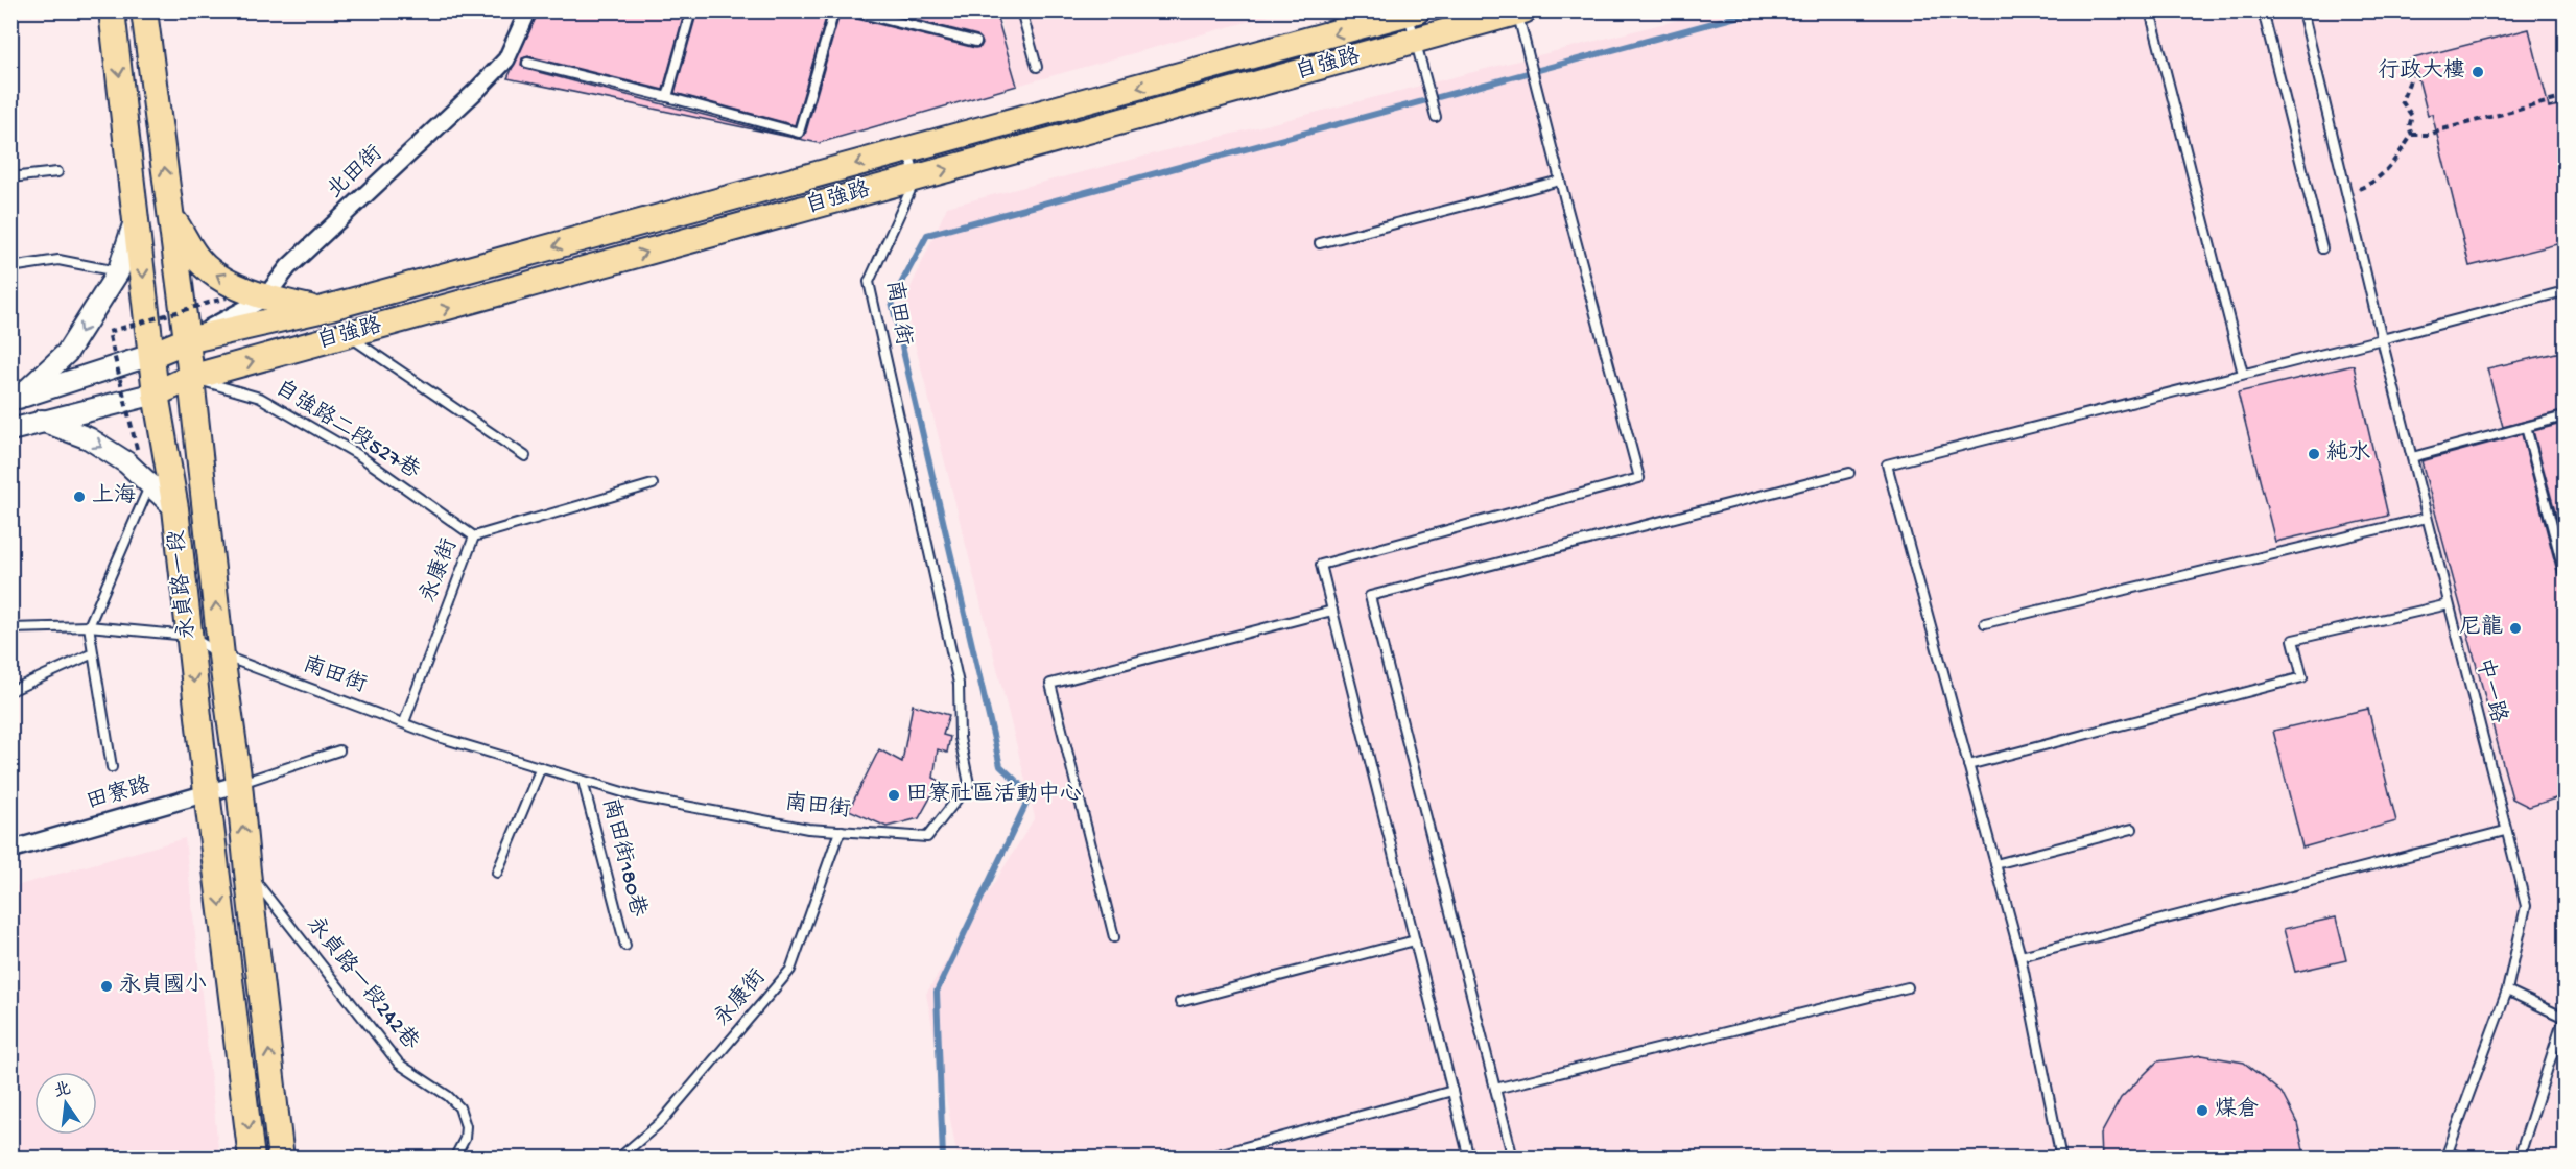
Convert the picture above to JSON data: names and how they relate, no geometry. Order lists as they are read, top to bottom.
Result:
{
  "streets": {
    "main road": ["自強路", "永貞路一段"],
    "street": ["北田街", "田寮路"],
    "lane": [
      "南田街",
      "自強路二段527巷",
      "永康街",
      "中一路",
      "南田街180巷",
      "永貞路一段242巷"
    ]
  },
  "crossings": [
    ["自強路", "北田街"],
    ["自強路", "南田街"],
    ["自強路", "自強路二段527巷"],
    ["自強路", "永貞路一段"],
    ["北田街", "永貞路一段"],
    ["南田街", "永康街"],
    ["南田街", "永貞路一段"],
    ["南田街", "南田街180巷"],
    ["自強路二段527巷", "永康街"],
    ["自強路二段527巷", "永貞路一段"],
    ["永貞路一段", "田寮路"],
    ["永貞路一段", "永貞路一段242巷"]
  ],
  "places": [
    "行政大樓",
    "純水",
    "上海",
    "尼龍",
    "田寮社區活動中心",
    "永貞國小",
    "煤倉"
  ],
  "north": "top"
}
